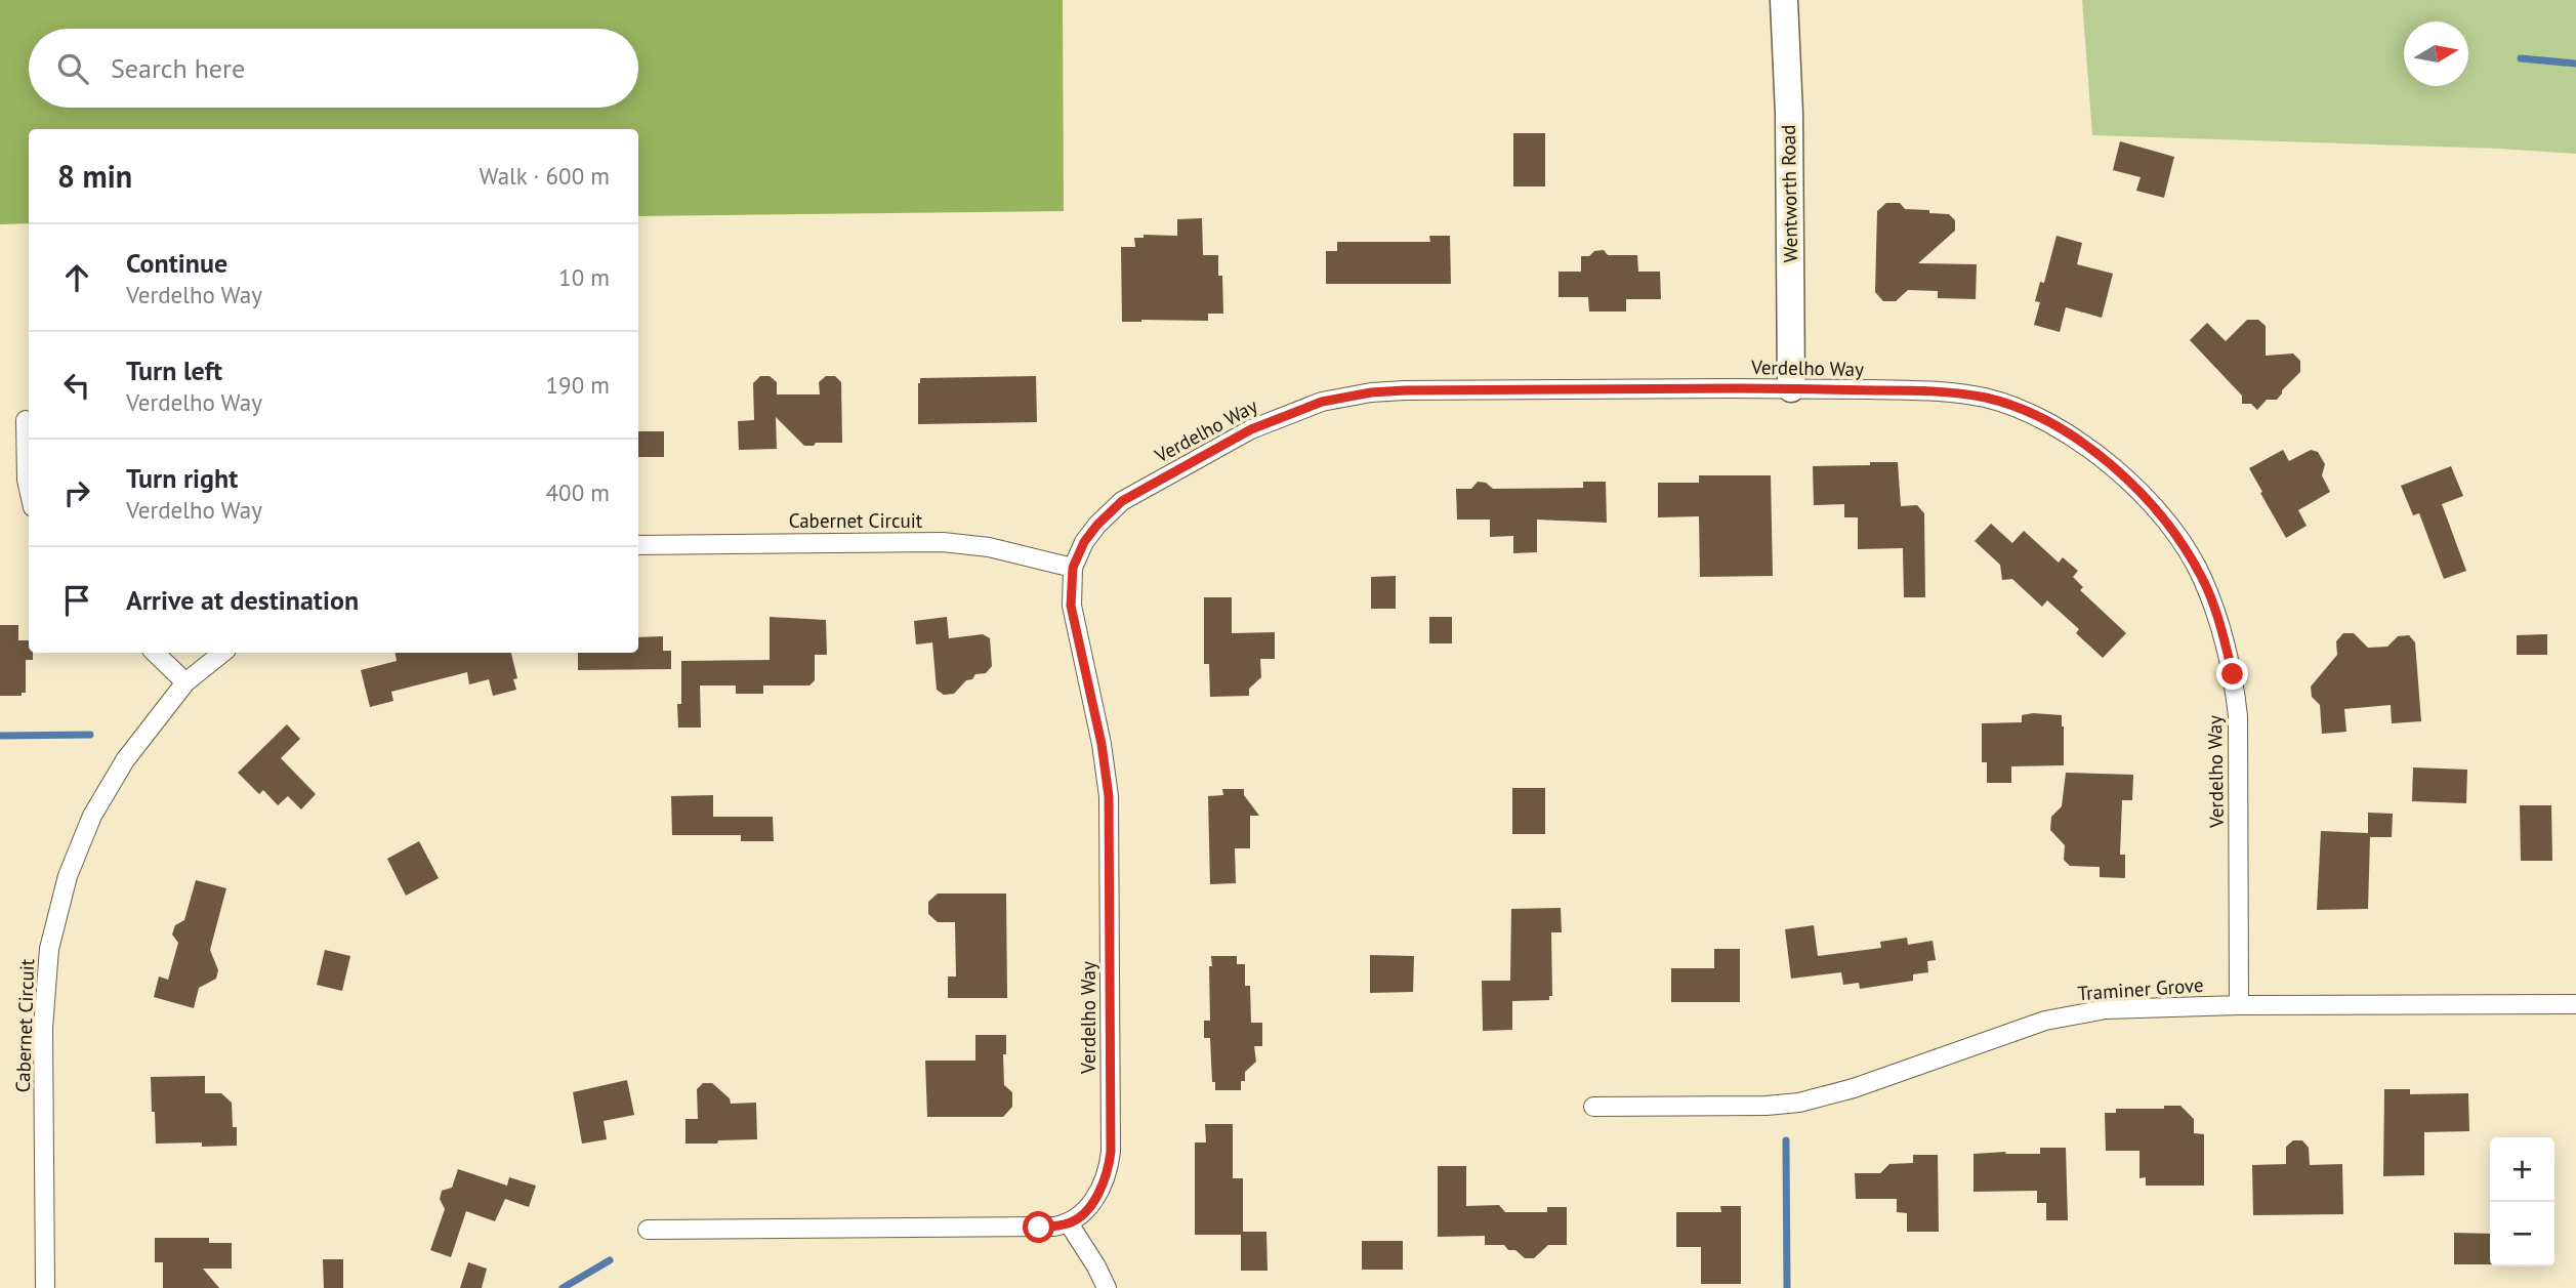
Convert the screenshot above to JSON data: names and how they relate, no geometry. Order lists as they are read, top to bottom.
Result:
{
  "streets": {
    "street": [
      "Wentworth Road",
      "Verdelho Way",
      "Cabernet Circuit",
      "Traminer Grove"
    ]
  },
  "crossings": [
    ["Wentworth Road", "Verdelho Way"],
    ["Verdelho Way", "Cabernet Circuit"],
    ["Verdelho Way", "Traminer Grove"]
  ],
  "north": "right",
  "page": {
    "search": "Search here",
    "heading": ["8 min", "Walk · 600 m"],
    "list": [
      ["Continue", "Verdelho Way", "10 m"],
      ["Turn left", "Verdelho Way", "190 m"],
      ["Turn right", "Verdelho Way", "400 m"],
      "Arrive at destination"
    ],
    "map_buttons": ["+", "−"]
  }
}
